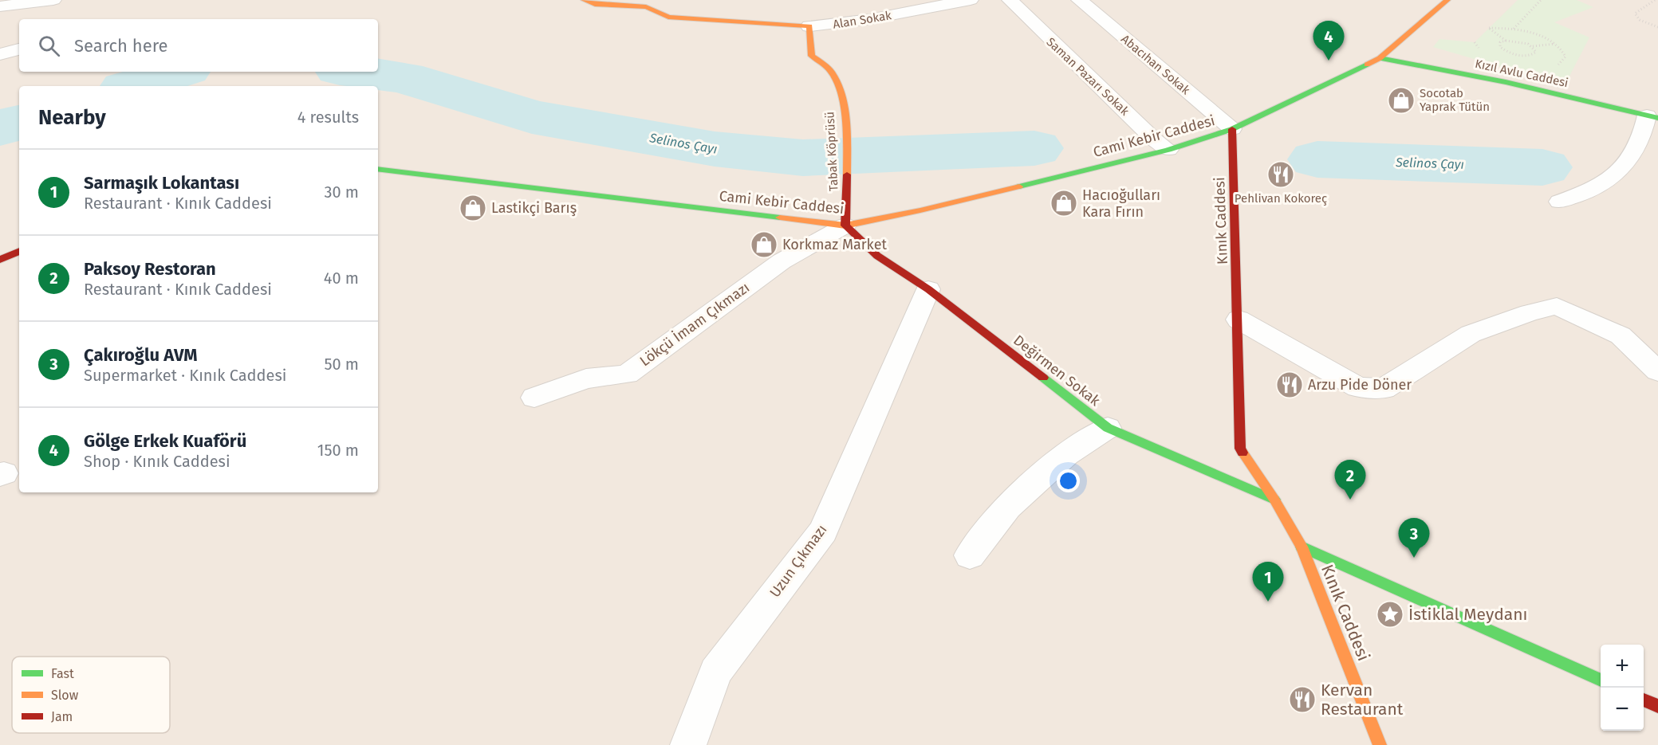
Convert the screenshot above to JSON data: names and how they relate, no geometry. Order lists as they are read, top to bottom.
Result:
{
  "streets": {
    "main road": [
      "Kızıl Avlu Caddesi",
      "Cami Kebir Caddesi",
      "Tabak Köprüsü",
      "Kınık Caddesi",
      "Değirmen Sokak"
    ],
    "street": [
      "Alan Sokak",
      "Abacıhan Sokak",
      "Saman Pazarı Sokak",
      "Lökçü İmam Çıkmazı",
      "Uzun Çıkmazı"
    ]
  },
  "crossings": [
    ["Alan Sokak", "Tabak Köprüsü"],
    ["Abacıhan Sokak", "Cami Kebir Caddesi"],
    ["Abacıhan Sokak", "Kınık Caddesi"],
    ["Saman Pazarı Sokak", "Cami Kebir Caddesi"],
    ["Cami Kebir Caddesi", "Tabak Köprüsü"],
    ["Cami Kebir Caddesi", "Kınık Caddesi"],
    ["Cami Kebir Caddesi", "Lökçü İmam Çıkmazı"],
    ["Cami Kebir Caddesi", "Değirmen Sokak"],
    ["Tabak Köprüsü", "Lökçü İmam Çıkmazı"],
    ["Tabak Köprüsü", "Değirmen Sokak"],
    ["Kınık Caddesi", "Değirmen Sokak"],
    ["Lökçü İmam Çıkmazı", "Değirmen Sokak"],
    ["Değirmen Sokak", "Uzun Çıkmazı"]
  ],
  "water": ["Selinos Çayı"],
  "places": {
    "shop": [
      "Socotab Yaprak Tütün",
      "Hacıoğulları Kara Fırın",
      "Lastikçi Barış",
      "Korkmaz Market"
    ],
    "restaurant": ["Pehlivan Kokoreç", "Arzu Pide Döner", "Kervan Restaurant"],
    "place": ["İstiklal Meydanı"]
  },
  "legend": ["Fast", "Slow", "Jam"],
  "page": {
    "search": "Search here",
    "pins": [
      "4",
      "2",
      "3",
      "1"
    ],
    "heading": ["Nearby", "4 results"],
    "list": [
      {
        "mark": "1",
        "name": "Sarmaşık Lokantası",
        "note": "Restaurant · Kınık Caddesi",
        "value": "30 m"
      },
      {
        "mark": "2",
        "name": "Paksoy Restoran",
        "note": "Restaurant · Kınık Caddesi",
        "value": "40 m"
      },
      {
        "mark": "3",
        "name": "Çakıroğlu AVM",
        "note": "Supermarket · Kınık Caddesi",
        "value": "50 m"
      },
      {
        "mark": "4",
        "name": "Gölge Erkek Kuaförü",
        "note": "Shop · Kınık Caddesi",
        "value": "150 m"
      }
    ],
    "map_buttons": ["+", "−"]
  }
}
